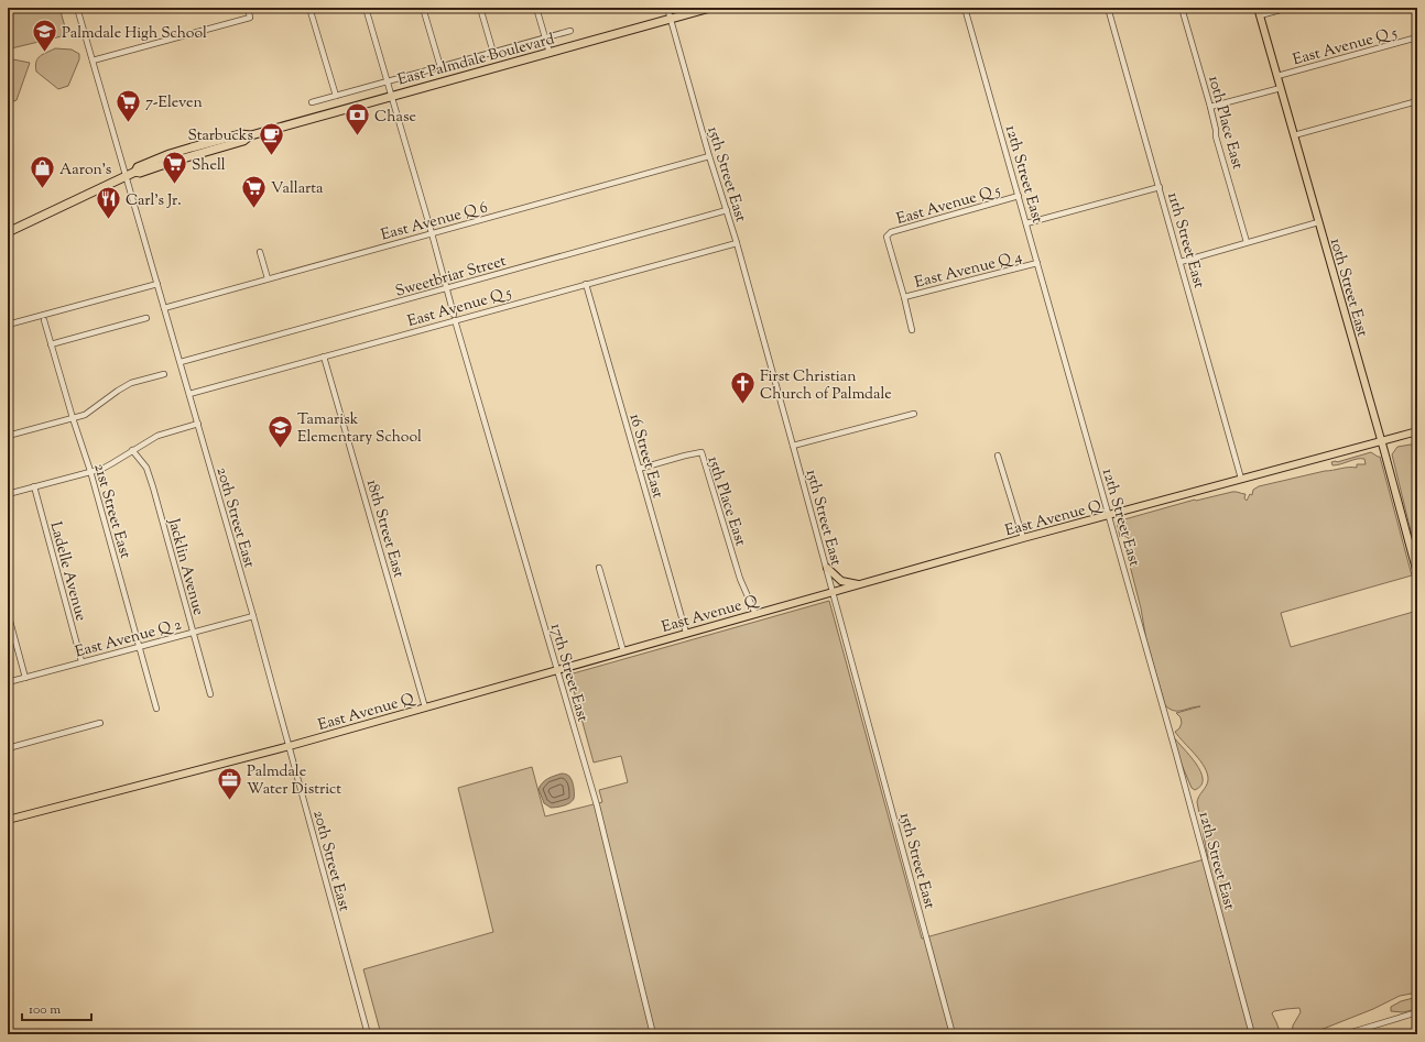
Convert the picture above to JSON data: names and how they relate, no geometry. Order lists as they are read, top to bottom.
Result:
{
  "streets": {
    "highway": ["East Palmdale Boulevard"],
    "main road": ["10th Street East", "East Avenue Q"],
    "street": [
      "East Avenue Q 5",
      "10th Place East",
      "15th Street East",
      "12th Street East",
      "East Avenue Q 6",
      "11th Street East",
      "East Avenue Q 4",
      "Sweetbriar Street",
      "16 Street East",
      "15th Place East",
      "21st Street East",
      "20th Street East",
      "18th Street East",
      "Jacklin Avenue",
      "Ladelle Avenue",
      "East Avenue Q 2",
      "17th Street East"
    ]
  },
  "crossings": [
    ["East Avenue Q 5", "15th Street East"],
    ["East Avenue Q 5", "12th Street East"],
    ["East Avenue Q 5", "East Avenue Q 4"],
    ["East Avenue Q 5", "10th Street East"],
    ["East Avenue Q 5", "16 Street East"],
    ["East Avenue Q 5", "20th Street East"],
    ["East Avenue Q 5", "18th Street East"],
    ["East Avenue Q 5", "17th Street East"],
    ["East Palmdale Boulevard", "15th Street East"],
    ["East Palmdale Boulevard", "20th Street East"],
    ["East Palmdale Boulevard", "17th Street East"],
    ["15th Street East", "East Avenue Q 6"],
    ["15th Street East", "Sweetbriar Street"],
    ["15th Street East", "East Avenue Q"],
    ["12th Street East", "East Avenue Q 4"],
    ["12th Street East", "East Avenue Q"],
    ["East Avenue Q 6", "20th Street East"],
    ["East Avenue Q 6", "17th Street East"],
    ["11th Street East", "East Avenue Q"],
    ["Sweetbriar Street", "20th Street East"],
    ["Sweetbriar Street", "17th Street East"],
    ["10th Street East", "East Avenue Q"],
    ["16 Street East", "15th Place East"],
    ["16 Street East", "East Avenue Q"],
    ["15th Place East", "East Avenue Q"],
    ["21st Street East", "East Avenue Q 2"],
    ["20th Street East", "East Avenue Q"],
    ["20th Street East", "East Avenue Q 2"],
    ["East Avenue Q", "18th Street East"],
    ["East Avenue Q", "17th Street East"],
    ["Jacklin Avenue", "East Avenue Q 2"],
    ["Ladelle Avenue", "East Avenue Q 2"]
  ],
  "places": {
    "school or university": ["Palmdale High School", "Tamarisk Elementary School"],
    "supermarket": ["7-Eleven", "Shell", "Vallarta"],
    "bank": ["Chase"],
    "cafe": ["Starbucks"],
    "shop": ["Aaron's"],
    "restaurant": ["Carl's Jr."],
    "church": ["First Christian Church of Palmdale"],
    "office": ["Palmdale Water District"]
  },
  "scale_bar": "100 m"
}
